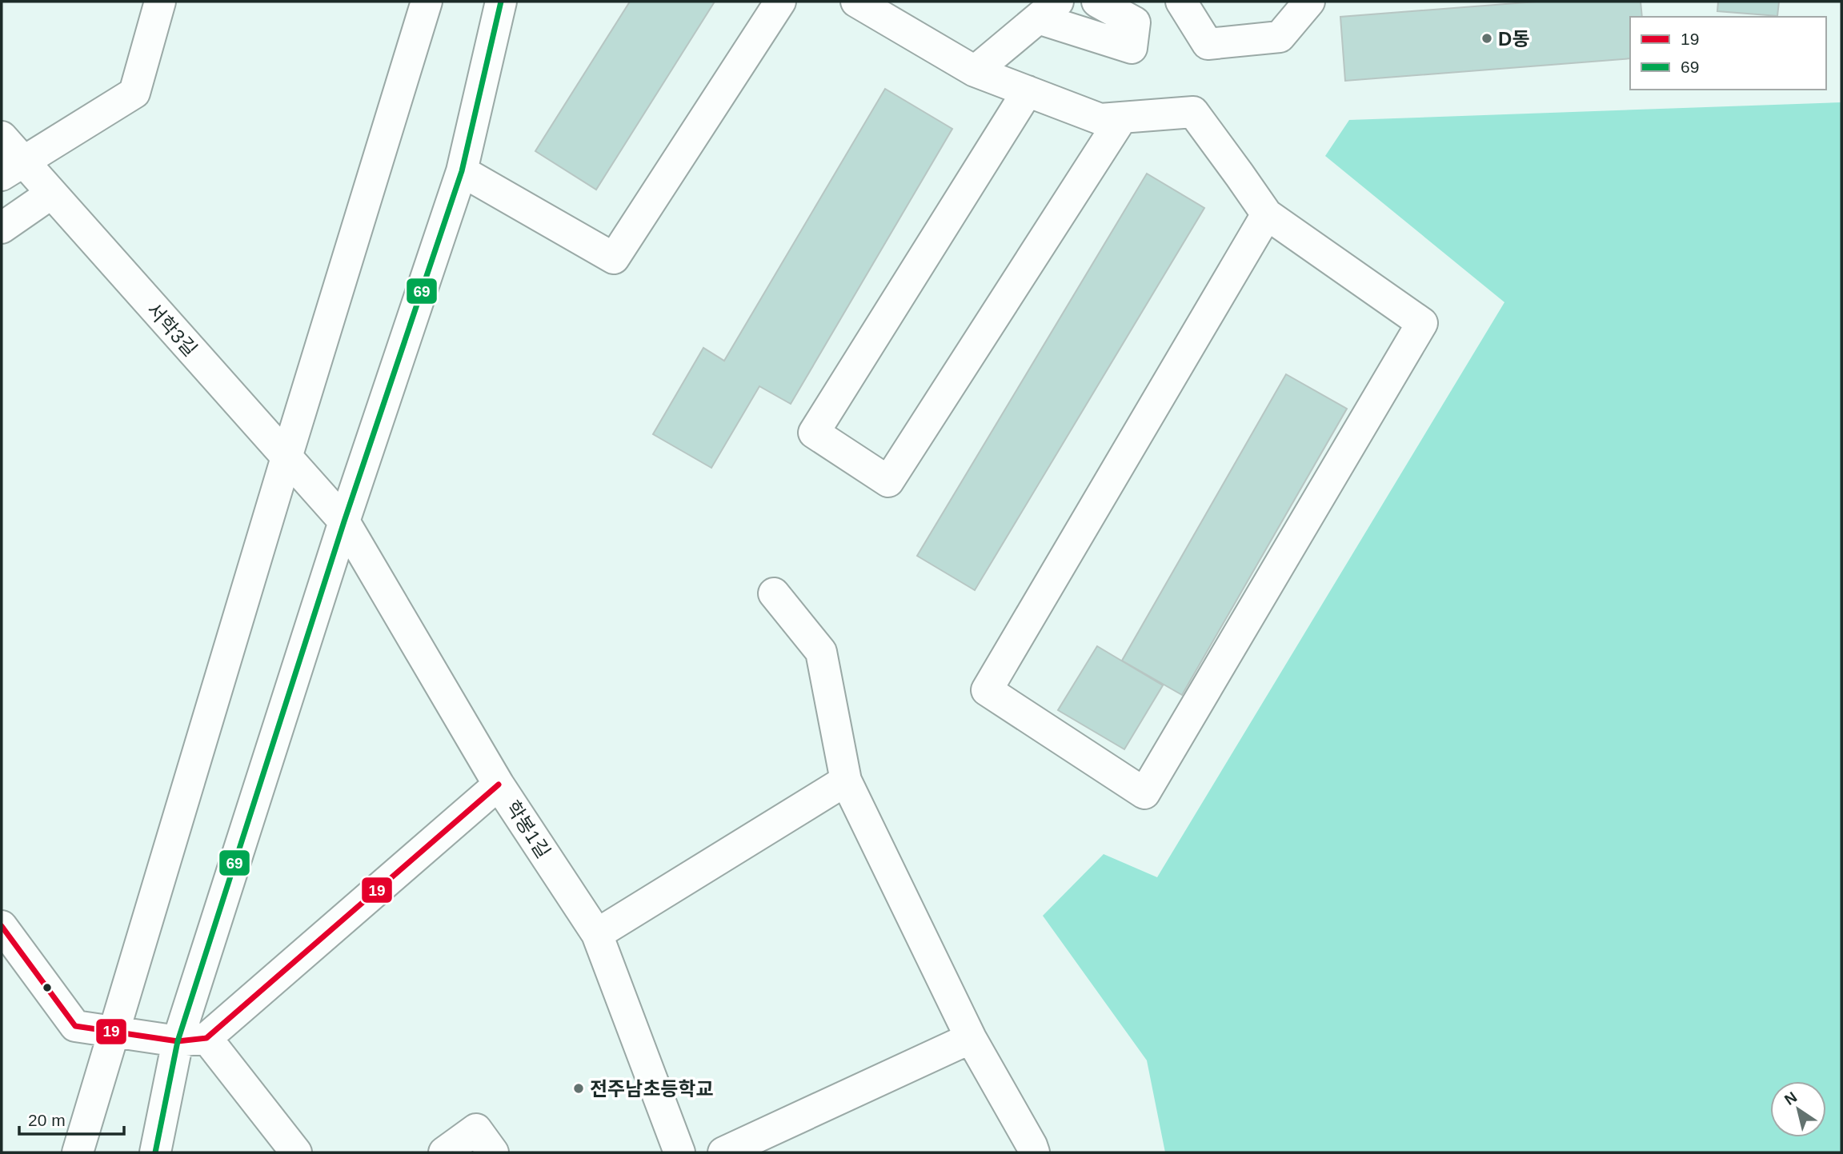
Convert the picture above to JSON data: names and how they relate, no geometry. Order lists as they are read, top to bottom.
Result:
{
  "streets": {
    "street": ["서학3길", "학봉1길"]
  },
  "crossings": [
    ["서학3길", "학봉1길"]
  ],
  "places": ["D동", "전주남초등학교"],
  "lines": ["transit line 69", "transit line 19"],
  "legend": ["19", "69"],
  "scale_bar": "20 m",
  "north": "top left"
}
